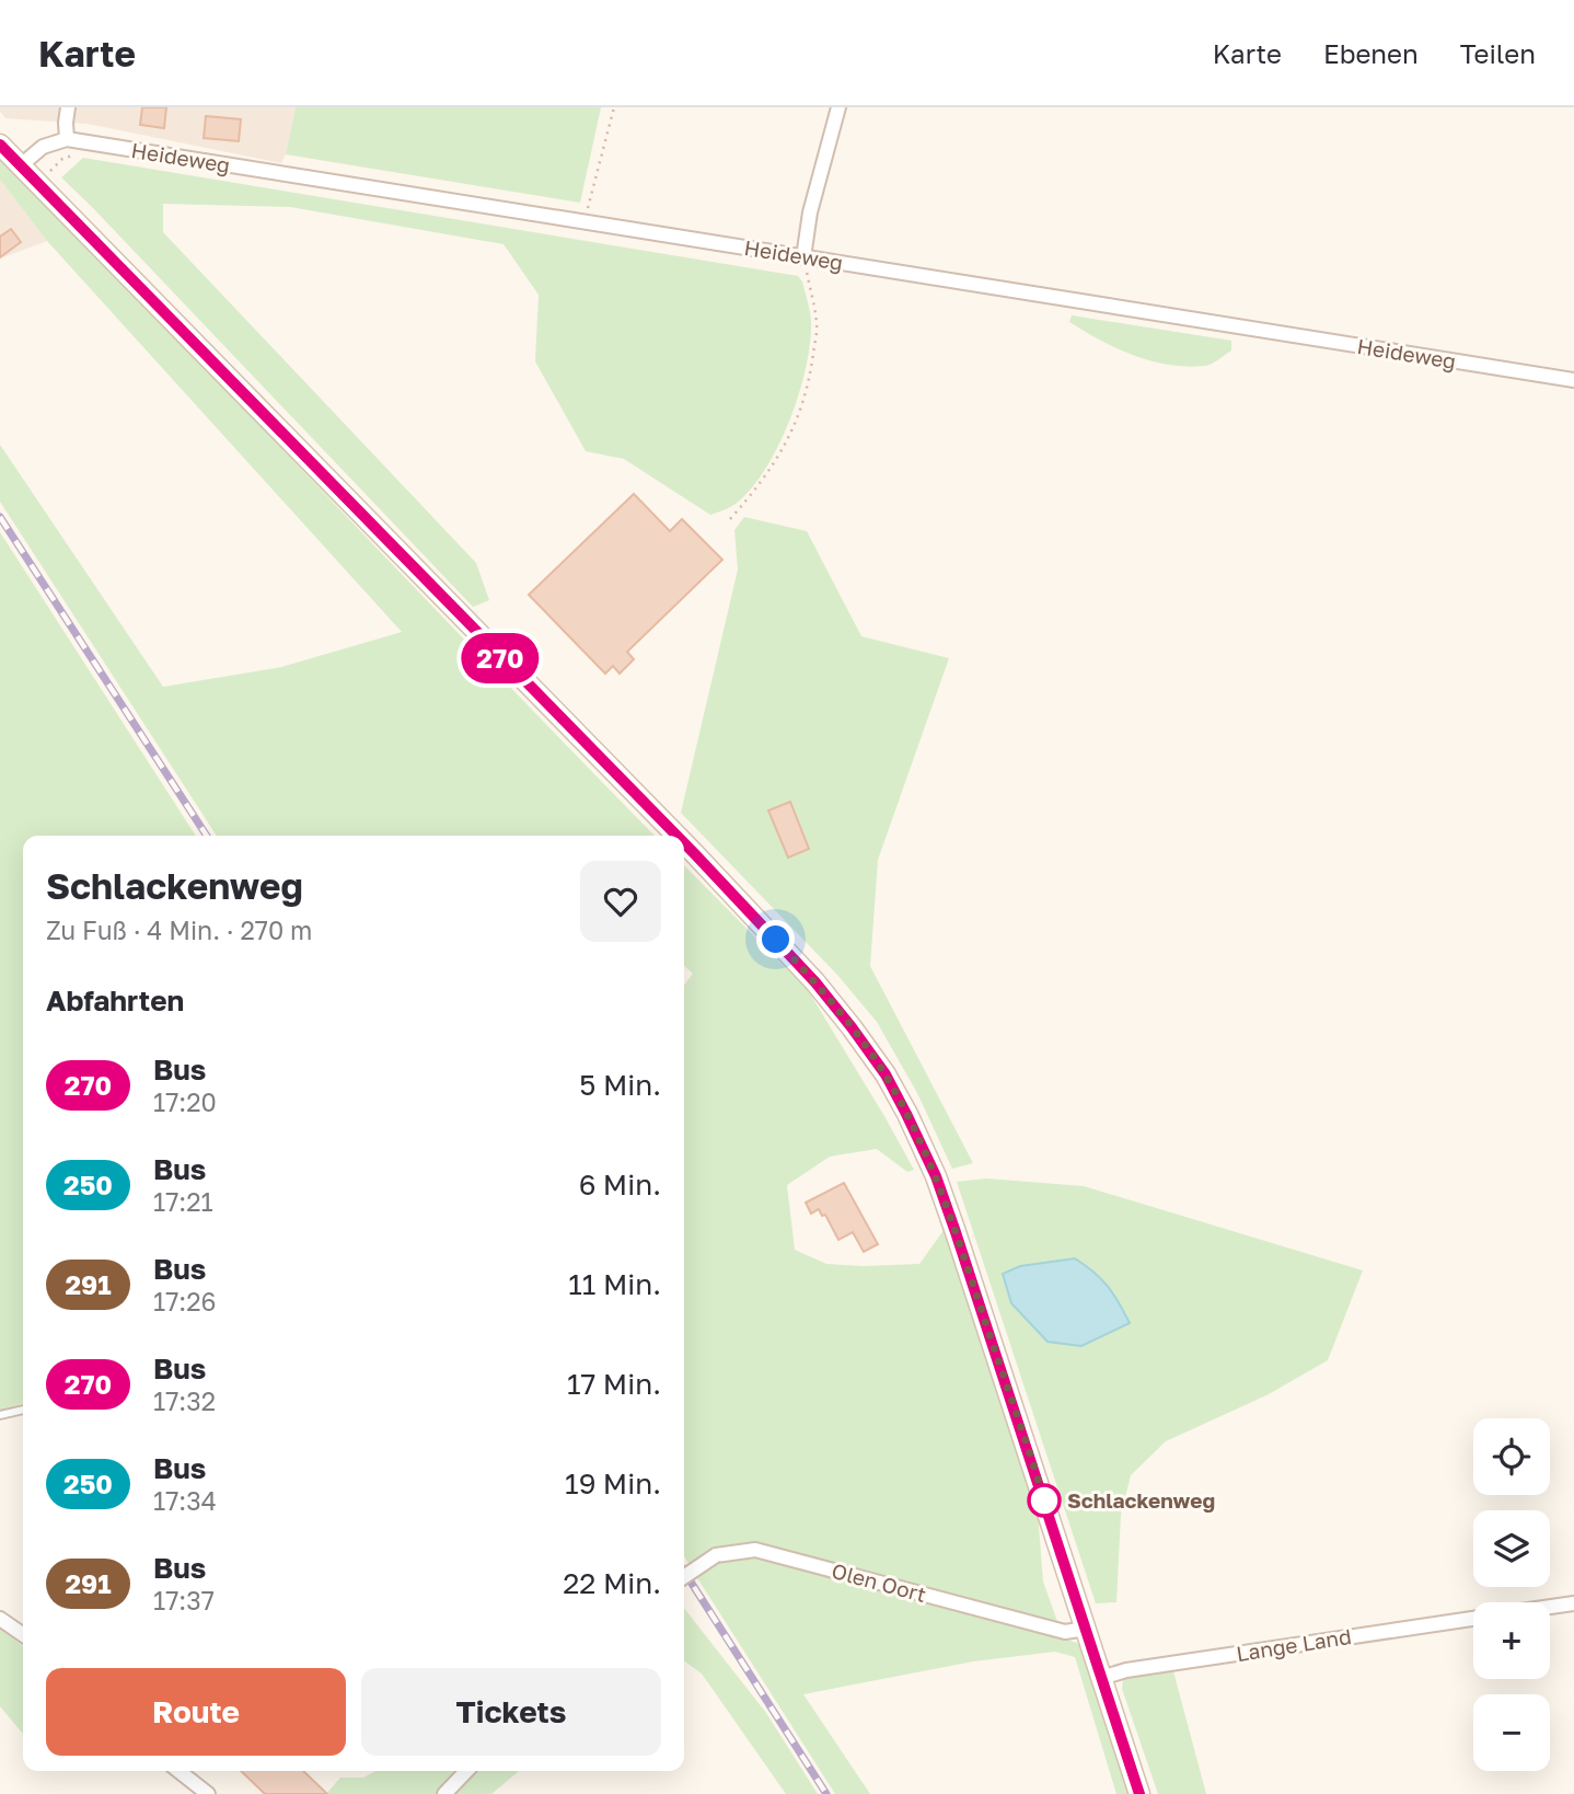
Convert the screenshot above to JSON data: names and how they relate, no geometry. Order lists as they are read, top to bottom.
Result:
{
  "streets": {
    "street": ["Heideweg", "Olen Oort", "Lange Land"]
  },
  "places": ["Schlackenweg"],
  "lines": ["bus line 270"],
  "page": {
    "header": "Karte",
    "nav": ["Karte", "Ebenen", "Teilen"],
    "on_map": "270",
    "heading": [
      ["Schlackenweg", "Zu Fuß · 4 Min. · 270 m"],
      "Abfahrten"
    ],
    "list": [
      {
        "mark": "270",
        "name": "Bus",
        "note": "17:20",
        "value": "5 Min."
      },
      {
        "mark": "250",
        "name": "Bus",
        "note": "17:21",
        "value": "6 Min."
      },
      {
        "mark": "291",
        "name": "Bus",
        "note": "17:26",
        "value": "11 Min."
      },
      {
        "mark": "270",
        "name": "Bus",
        "note": "17:32",
        "value": "17 Min."
      },
      {
        "mark": "250",
        "name": "Bus",
        "note": "17:34",
        "value": "19 Min."
      },
      {
        "mark": "291",
        "name": "Bus",
        "note": "17:37",
        "value": "22 Min."
      }
    ],
    "map_buttons": ["+", "−"],
    "buttons": ["Route", "Tickets"]
  }
}
